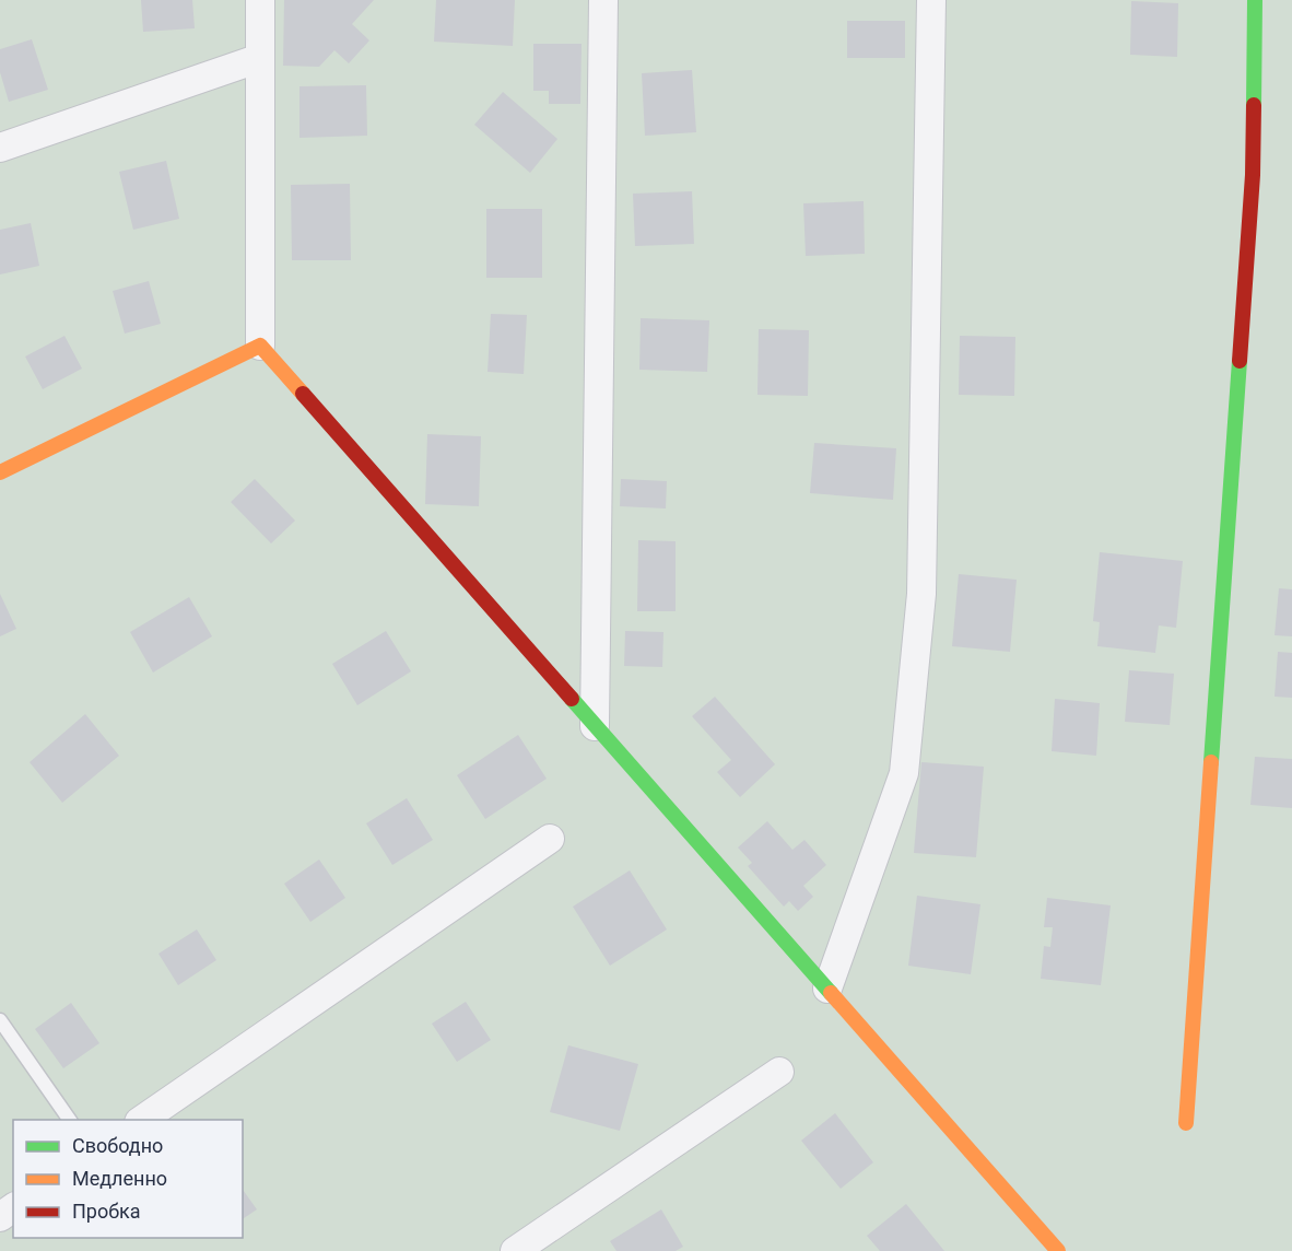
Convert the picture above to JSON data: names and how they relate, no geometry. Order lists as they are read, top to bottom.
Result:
{
  "legend": ["Свободно", "Медленно", "Пробка"]
}
